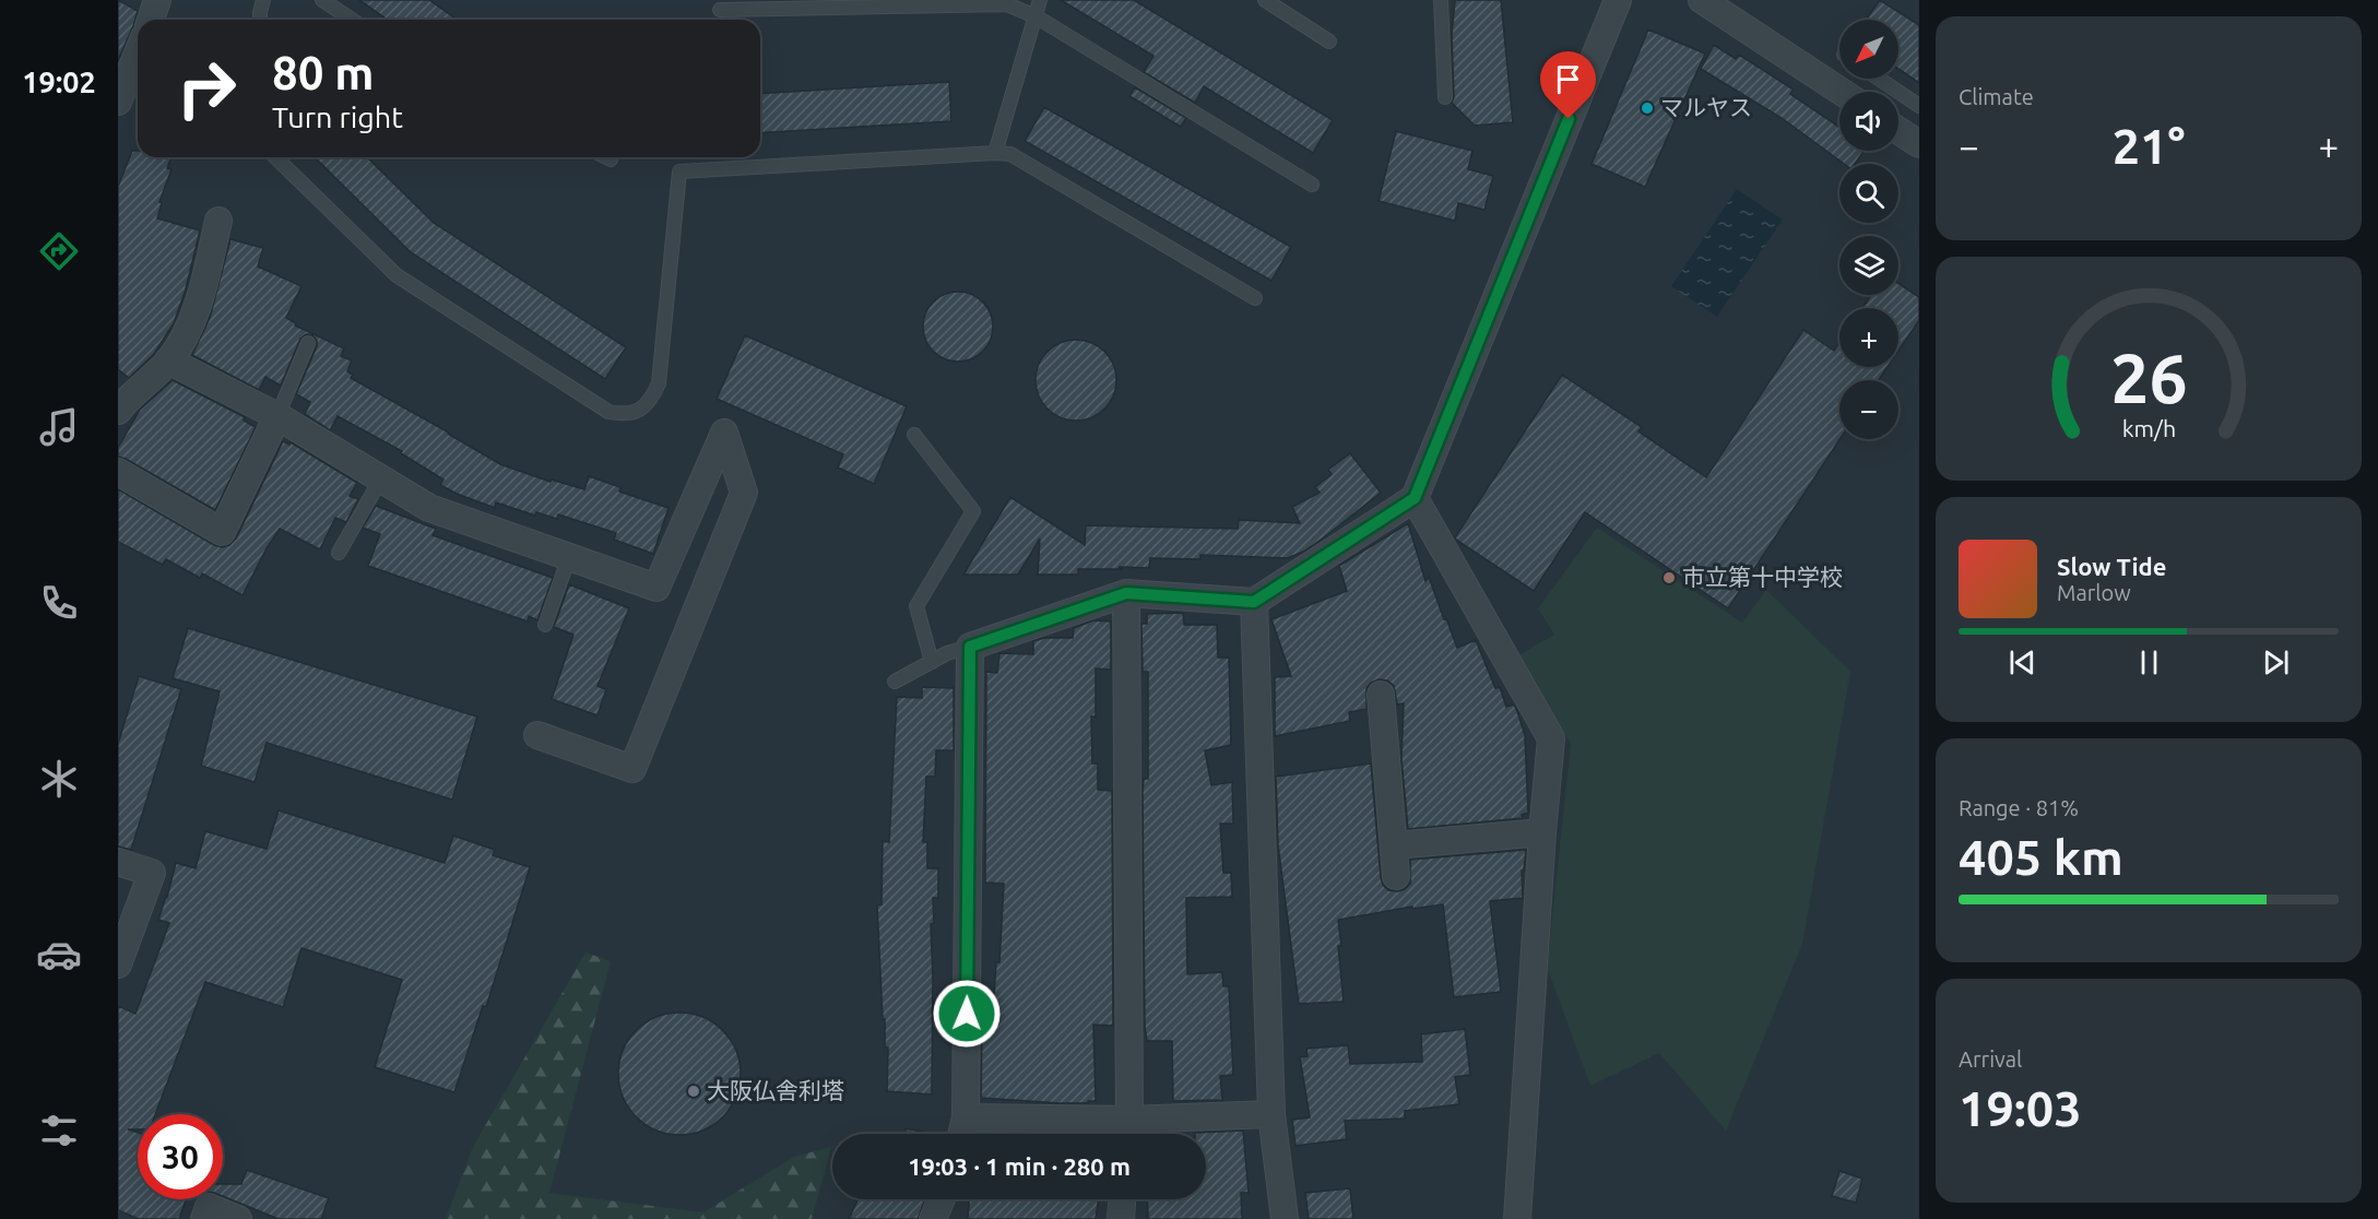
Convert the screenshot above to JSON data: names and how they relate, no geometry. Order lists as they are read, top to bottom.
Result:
{
  "places": ["マルヤス", "市立第十中学校", "大阪仏舎利塔"],
  "north": "bottom left",
  "page": {
    "tabs": "19:02",
    "tile": [
      "Climate",
      ["Range · 81%", "405 km"],
      ["Arrival", "19:03"]
    ],
    "map_buttons": ["+", "−"],
    "turn": ["80 m", "Turn right"],
    "heat": ["−", "21°", "+"],
    "song": ["Slow Tide", "Marlow"],
    "limit": "30",
    "trip": "19:03 · 1 min · 280 m",
    "gauge": ["26", "km/h"]
  }
}
